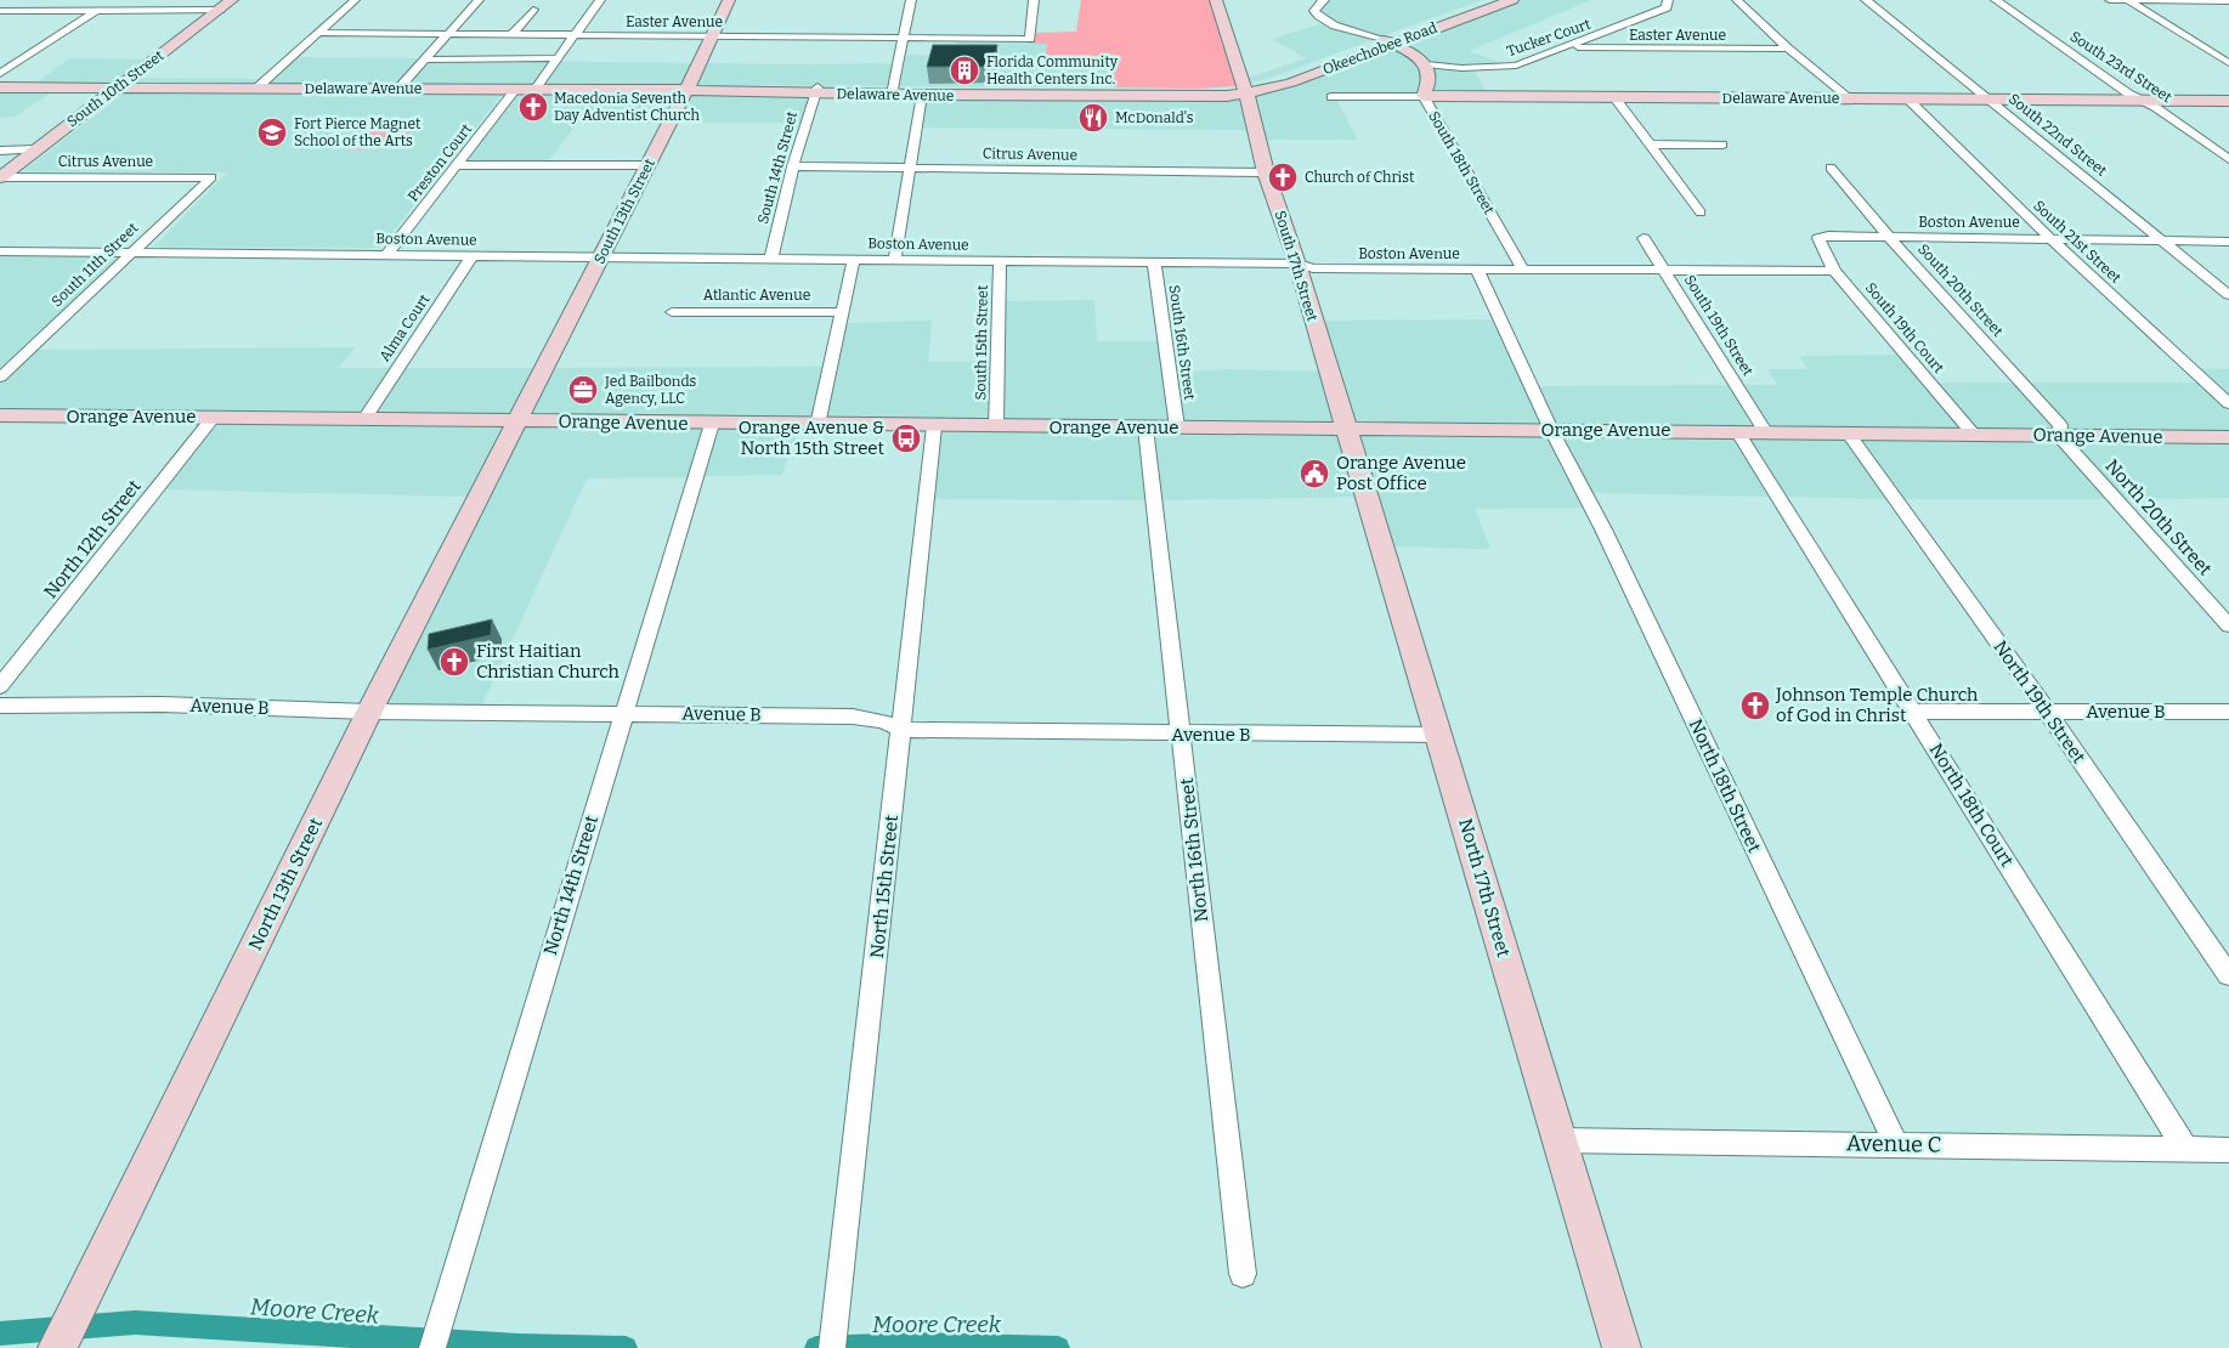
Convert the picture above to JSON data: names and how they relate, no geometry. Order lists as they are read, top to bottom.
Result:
{
  "streets": {
    "street": [
      "Easter Avenue",
      "Tucker Court",
      "Okeechobee Road",
      "South 23rd Street",
      "South 10th Street",
      "Delaware Avenue",
      "South 22nd Street",
      "Citrus Avenue",
      "Preston Court",
      "South 18th Street",
      "South 14th Street",
      "South 13th Street",
      "Boston Avenue",
      "South 21st Street",
      "South 11th Street",
      "South 17th Street",
      "South 20th Street",
      "Atlantic Avenue",
      "South 19th Street",
      "Alma Court",
      "South 19th Court",
      "South 15th Street",
      "South 16th Street",
      "Orange Avenue",
      "North 20th Street",
      "North 12th Street",
      "North 19th Street",
      "Avenue B",
      "North 18th Street",
      "North 18th Court",
      "North 16th Street",
      "North 13th Street",
      "North 14th Street",
      "North 15th Street",
      "North 17th Street",
      "Avenue C"
    ]
  },
  "crossings": [
    ["Easter Avenue", "Tucker Court"],
    ["Easter Avenue", "South 13th Street"],
    ["Tucker Court", "South 18th Street"],
    ["Okeechobee Road", "Delaware Avenue"],
    ["Okeechobee Road", "South 17th Street"],
    ["South 23rd Street", "Delaware Avenue"],
    ["South 10th Street", "Delaware Avenue"],
    ["South 10th Street", "Citrus Avenue"],
    ["Delaware Avenue", "South 22nd Street"],
    ["Delaware Avenue", "Preston Court"],
    ["Delaware Avenue", "South 18th Street"],
    ["Delaware Avenue", "South 14th Street"],
    ["Delaware Avenue", "South 13th Street"],
    ["Delaware Avenue", "South 21st Street"],
    ["Delaware Avenue", "South 17th Street"],
    ["South 22nd Street", "Boston Avenue"],
    ["Citrus Avenue", "South 14th Street"],
    ["Citrus Avenue", "South 11th Street"],
    ["Citrus Avenue", "South 17th Street"],
    ["Preston Court", "Boston Avenue"],
    ["South 18th Street", "Boston Avenue"],
    ["South 14th Street", "Boston Avenue"],
    ["South 13th Street", "Boston Avenue"],
    ["South 13th Street", "Orange Avenue"],
    ["South 13th Street", "North 13th Street"],
    ["Boston Avenue", "South 21st Street"],
    ["Boston Avenue", "South 11th Street"],
    ["Boston Avenue", "South 17th Street"],
    ["Boston Avenue", "South 20th Street"],
    ["Boston Avenue", "South 19th Street"],
    ["Boston Avenue", "Alma Court"],
    ["Boston Avenue", "South 19th Court"],
    ["Boston Avenue", "South 15th Street"],
    ["Boston Avenue", "South 16th Street"],
    ["South 17th Street", "Orange Avenue"],
    ["South 17th Street", "North 17th Street"],
    ["South 20th Street", "Orange Avenue"],
    ["South 20th Street", "North 20th Street"],
    ["South 19th Street", "Orange Avenue"],
    ["Alma Court", "Orange Avenue"],
    ["South 19th Court", "Orange Avenue"],
    ["South 15th Street", "Orange Avenue"],
    ["South 16th Street", "Orange Avenue"],
    ["Orange Avenue", "North 20th Street"],
    ["Orange Avenue", "North 12th Street"],
    ["Orange Avenue", "North 19th Street"],
    ["Orange Avenue", "North 18th Street"],
    ["Orange Avenue", "North 18th Court"],
    ["Orange Avenue", "North 16th Street"],
    ["Orange Avenue", "North 13th Street"],
    ["Orange Avenue", "North 14th Street"],
    ["Orange Avenue", "North 15th Street"],
    ["Orange Avenue", "North 17th Street"],
    ["North 19th Street", "Avenue B"],
    ["Avenue B", "North 18th Court"],
    ["Avenue B", "North 16th Street"],
    ["Avenue B", "North 13th Street"],
    ["Avenue B", "North 14th Street"],
    ["Avenue B", "North 15th Street"],
    ["Avenue B", "North 17th Street"],
    ["North 18th Street", "Avenue C"],
    ["North 18th Court", "Avenue C"],
    ["North 17th Street", "Avenue C"]
  ],
  "water": ["Moore Creek"],
  "places": {
    "building": ["Florida Community Health Centers Inc."],
    "church": [
      "Macedonia Seventh Day Adventist Church",
      "Church of Christ",
      "First Haitian Christian Church",
      "Johnson Temple Church of God in Christ"
    ],
    "restaurant": ["McDonald's"],
    "school or university": ["Fort Pierce Magnet School of the Arts"],
    "office": ["Jed Bailbonds Agency, LLC"],
    "bus stop": ["Orange Avenue & North 15th Street"],
    "public building": ["Orange Avenue Post Office"]
  }
}
